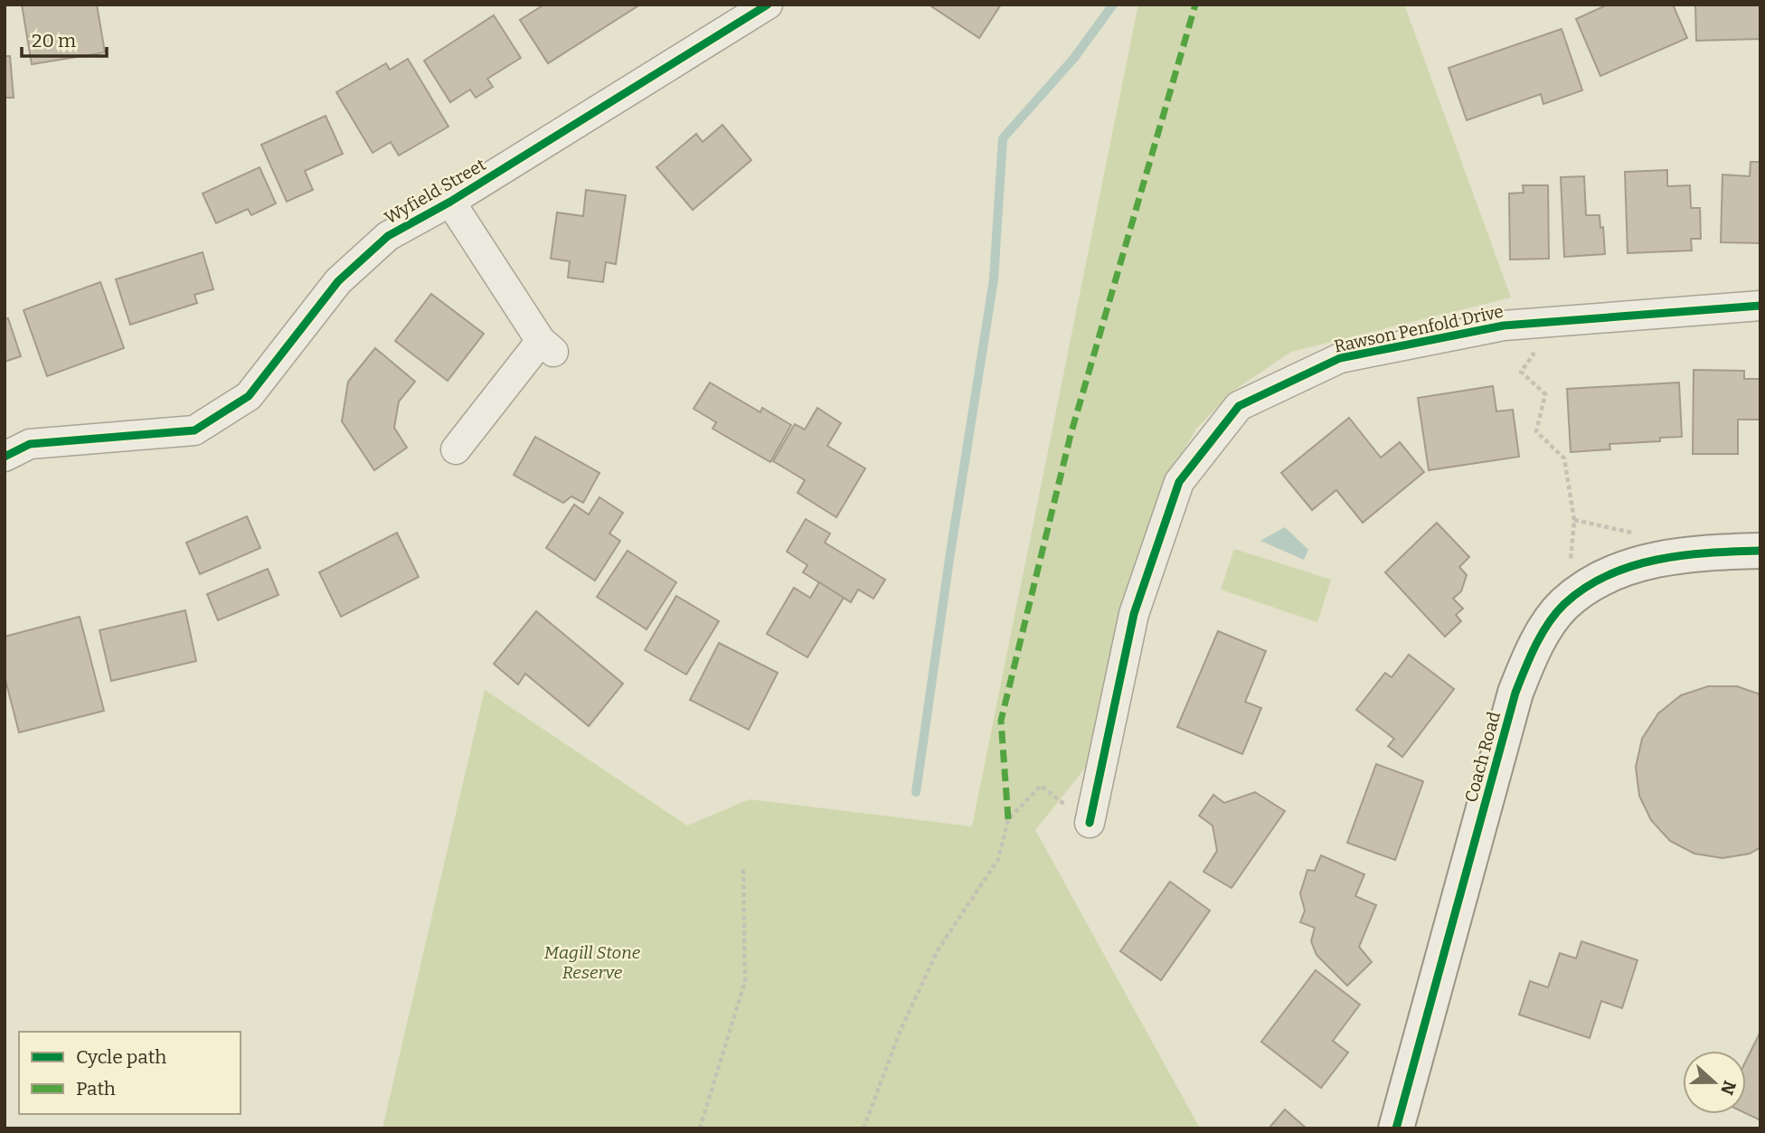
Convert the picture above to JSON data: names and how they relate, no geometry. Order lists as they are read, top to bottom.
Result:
{
  "streets": {
    "street": ["Wyfield Street", "Rawson Penfold Drive", "Coach Road"]
  },
  "parks": ["Magill Stone Reserve"],
  "legend": ["Cycle path", "Path"],
  "scale_bar": "20 m",
  "north": "right"
}
